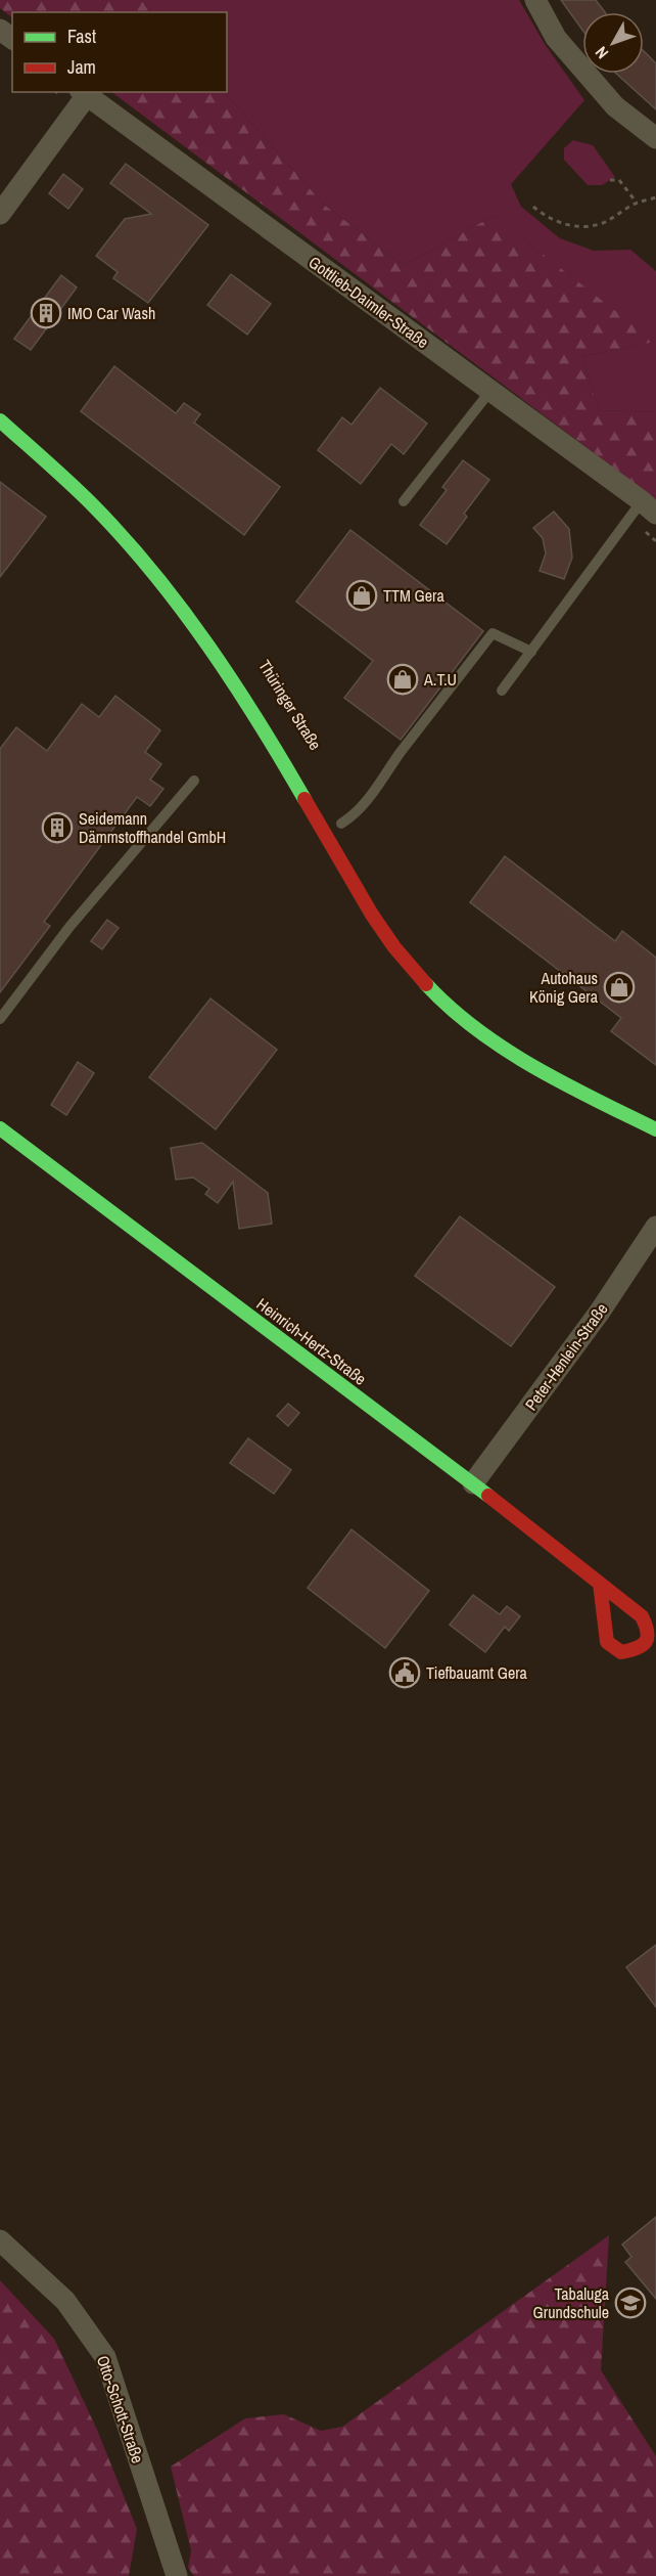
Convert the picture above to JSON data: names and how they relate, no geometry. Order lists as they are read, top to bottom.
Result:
{
  "streets": {
    "main road": ["Heinrich-Hertz-Straße"],
    "street": ["Gottlieb-Daimler-Straße", "Peter-Henlein-Straße", "Otto-Schott-Straße"]
  },
  "crossings": [
    ["Heinrich-Hertz-Straße", "Peter-Henlein-Straße"]
  ],
  "places": {
    "building": ["IMO Car Wash", "Seidemann Dämmstoffhandel GmbH"],
    "shop": ["TTM Gera", "A.T.U", "Autohaus König Gera"],
    "public building": ["Tiefbauamt Gera"],
    "school or university": ["Tabaluga Grundschule"]
  },
  "legend": ["Fast", "Jam"],
  "north": "bottom left"
}
